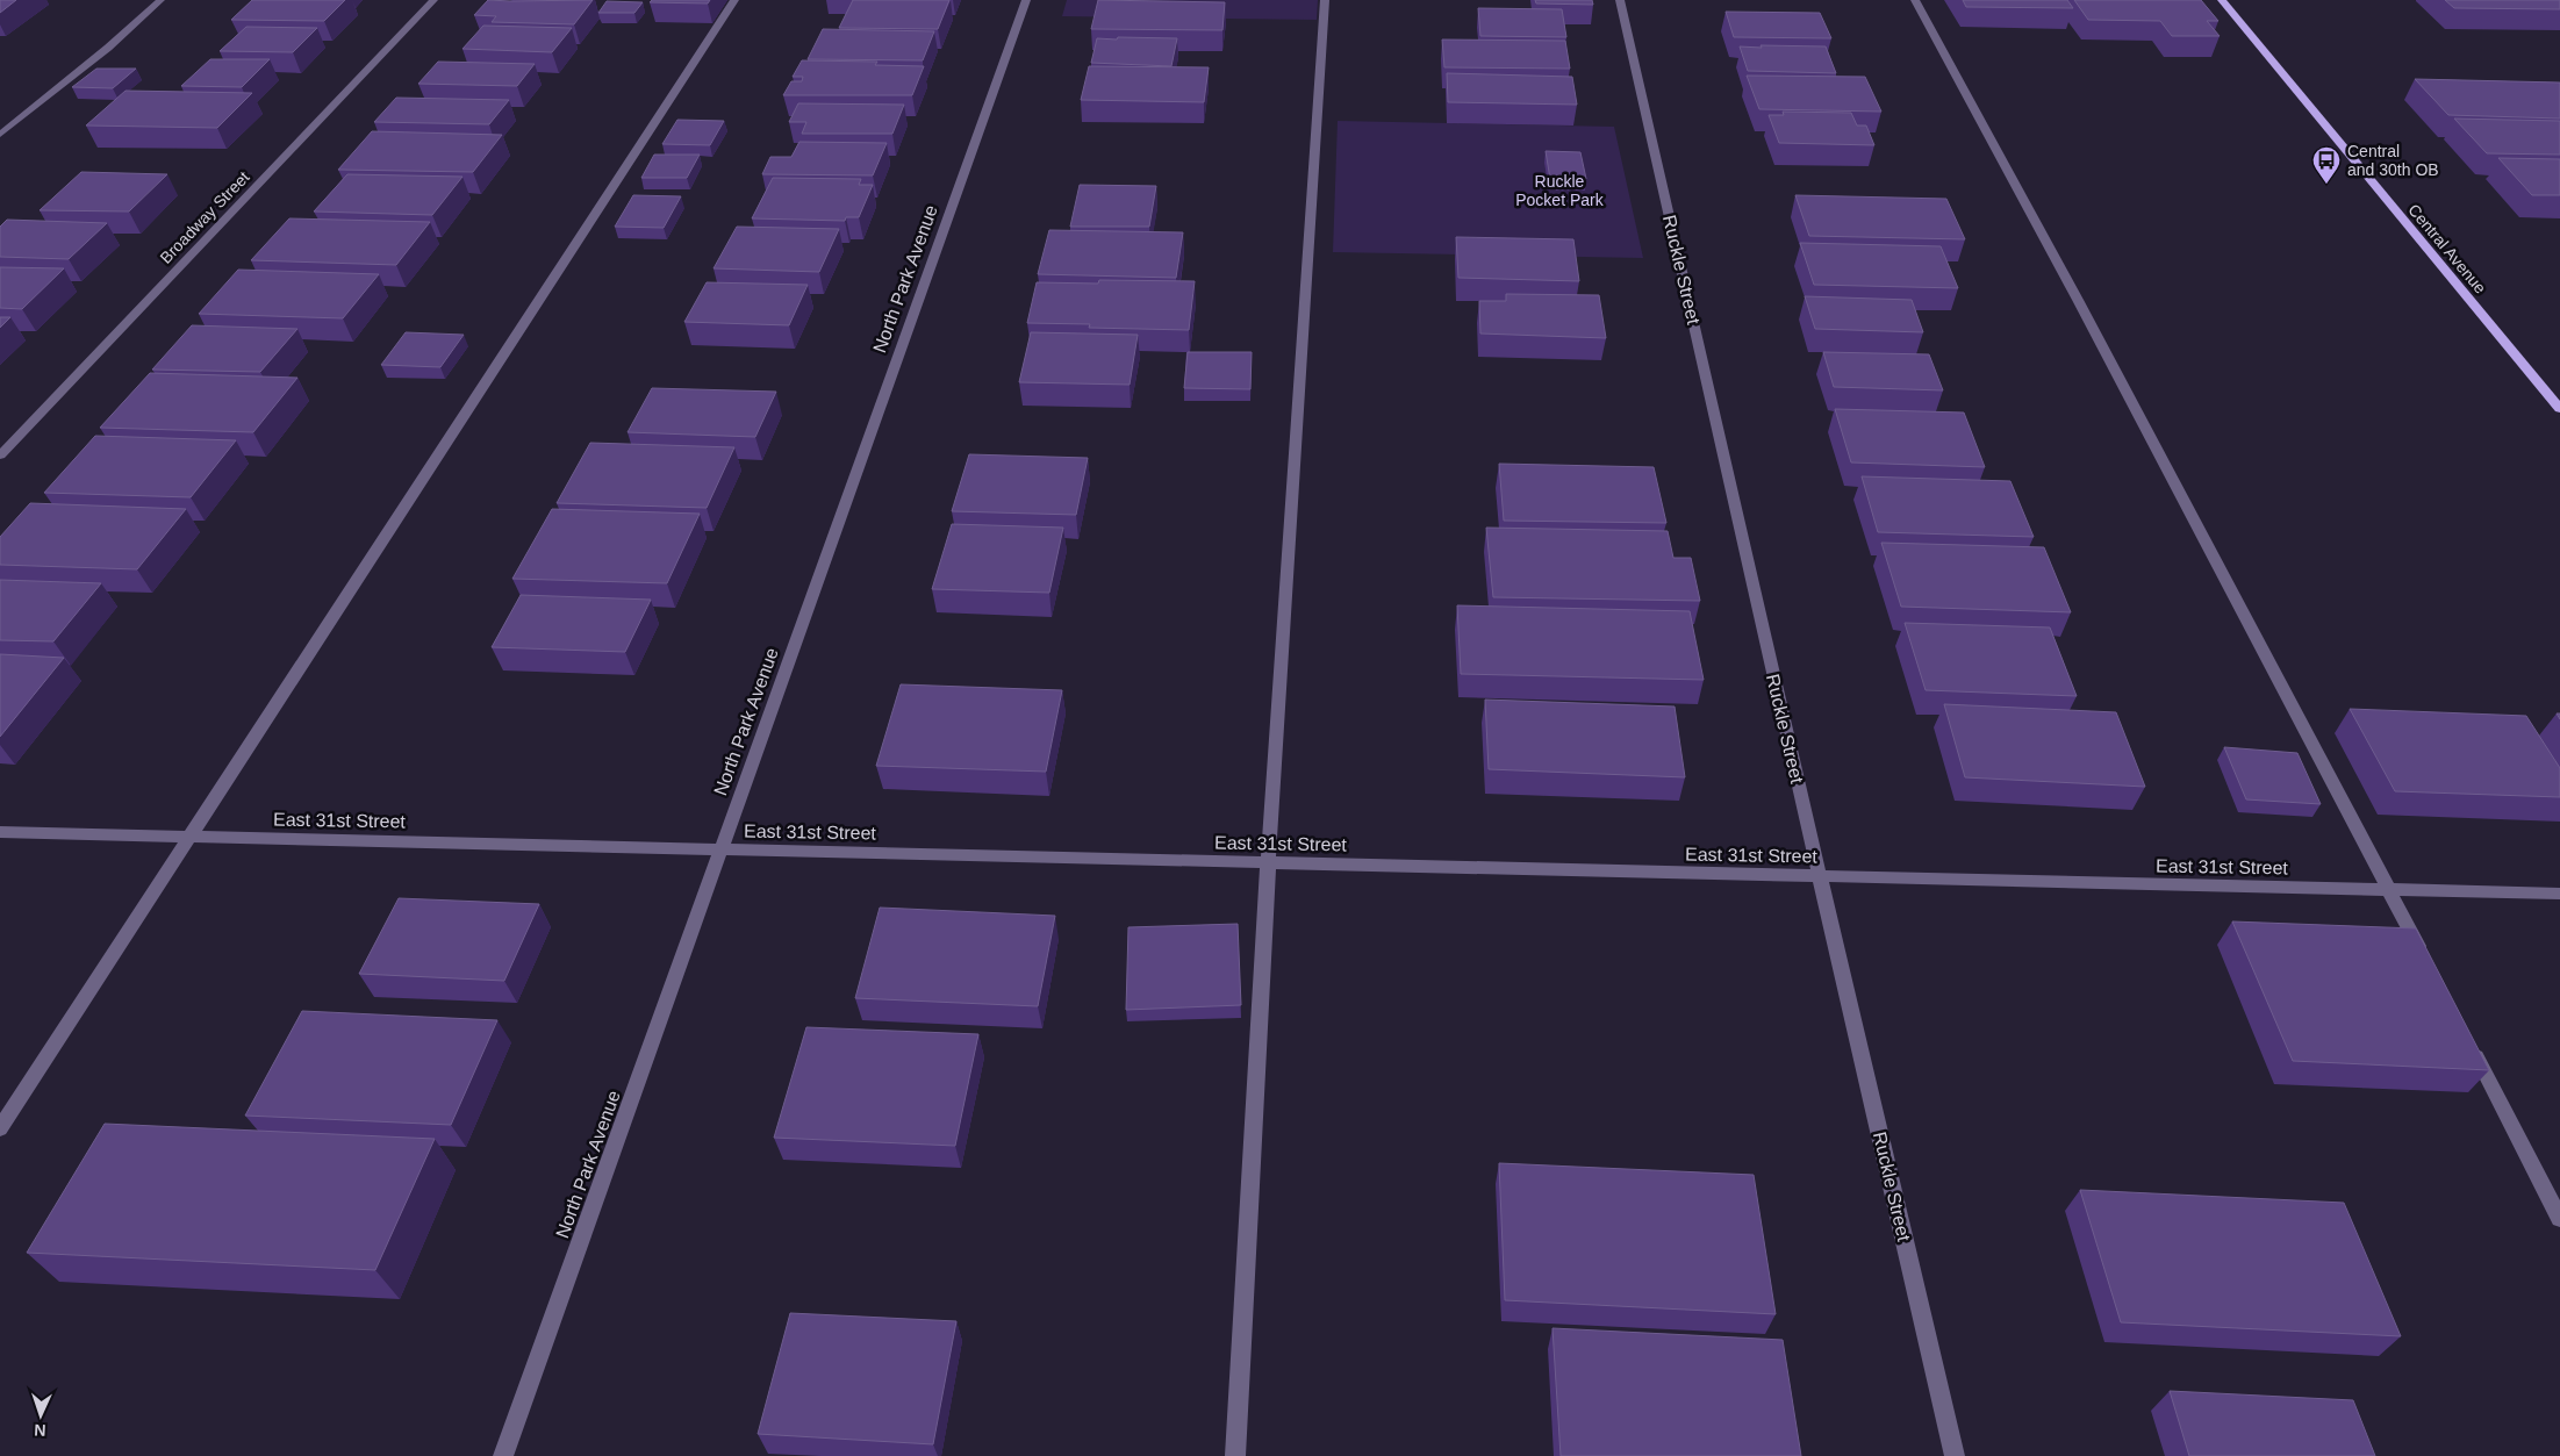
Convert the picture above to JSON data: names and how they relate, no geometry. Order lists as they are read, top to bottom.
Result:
{
  "streets": {
    "main road": ["Central Avenue"],
    "street": [
      "Broadway Street",
      "Ruckle Street",
      "North Park Avenue",
      "East 31st Street"
    ]
  },
  "crossings": [
    ["Ruckle Street", "East 31st Street"],
    ["North Park Avenue", "East 31st Street"]
  ],
  "parks": ["Ruckle Pocket Park"],
  "places": {
    "bus stop": ["Central and 30th OB"]
  },
  "north": "bottom"
}
